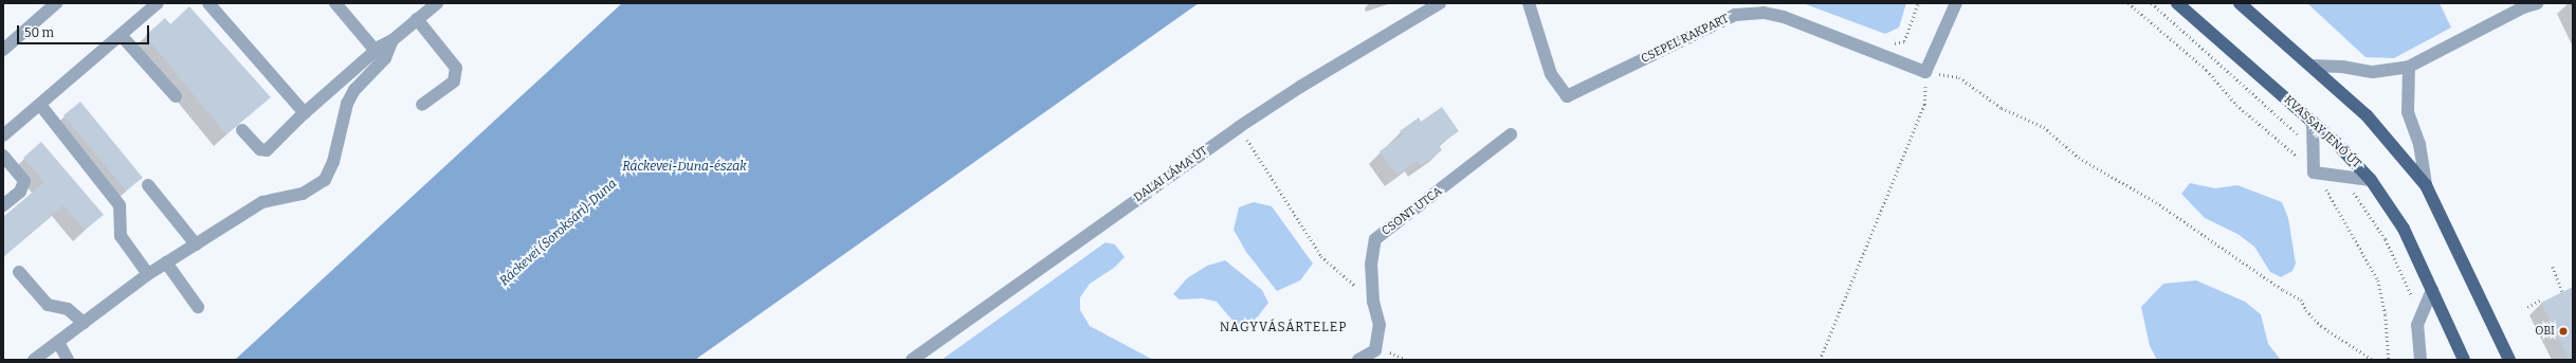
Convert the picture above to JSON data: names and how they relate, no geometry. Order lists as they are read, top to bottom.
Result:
{
  "streets": {
    "main road": ["KVASSAY JENŐ ÚT"],
    "lane": ["CSEPEL RAKPART", "DALAI LÁMA ÚT", "CSONT UTCA"]
  },
  "districts": ["NAGYVÁSÁRTELEP"],
  "water": ["Ráckevei-Duna-észak", "Ráckevei (Soroksári)-Duna"],
  "places": ["OBI"],
  "scale_bar": "50 m"
}
